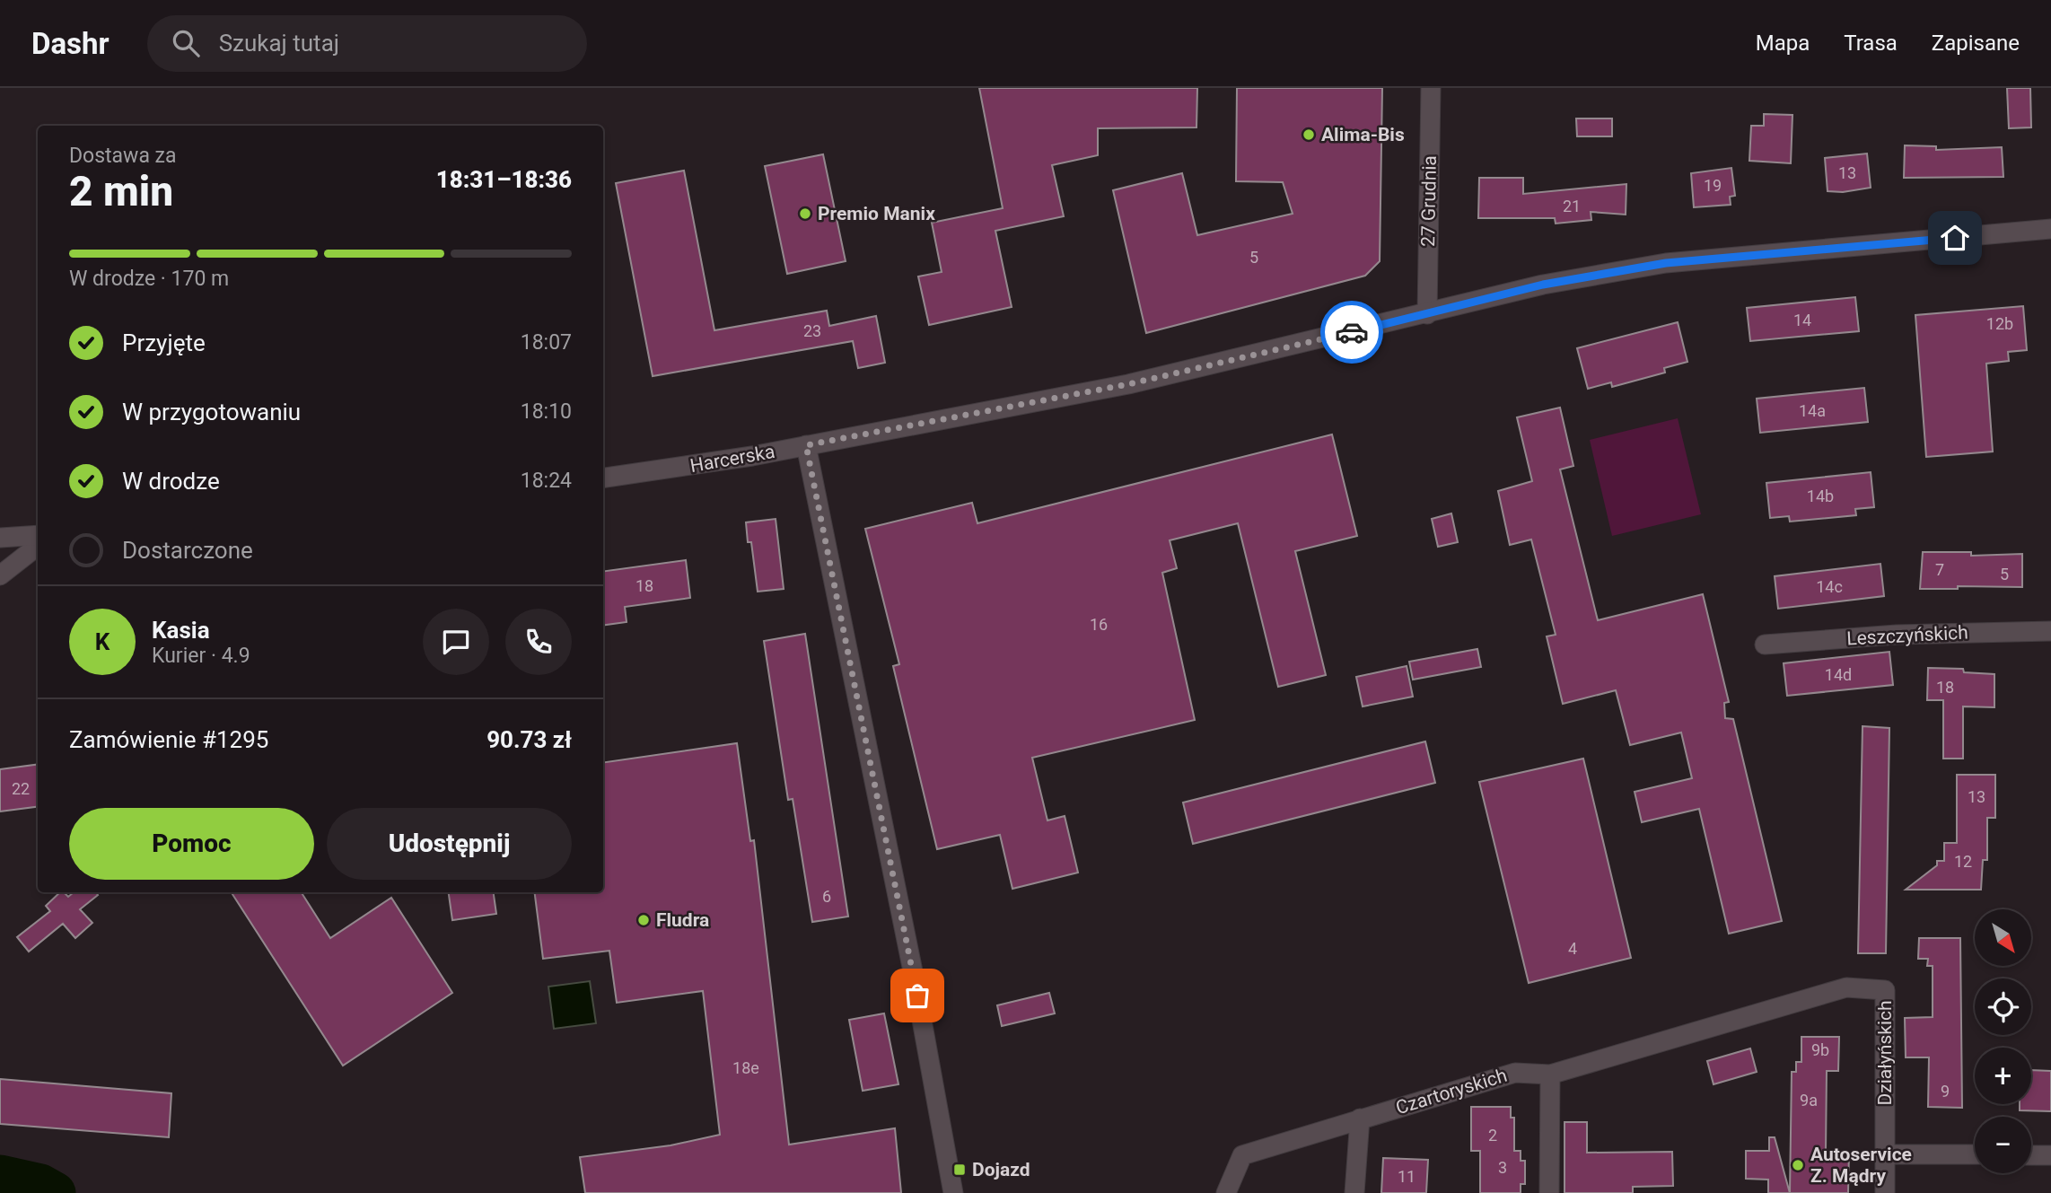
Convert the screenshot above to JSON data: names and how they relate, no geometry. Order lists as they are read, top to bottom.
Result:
{
  "streets": {
    "street": [
      "27 Grudnia",
      "Harcerska",
      "Leszczyńskich",
      "Działyńskich",
      "Czartoryskich"
    ]
  },
  "crossings": [
    ["27 Grudnia", "Harcerska"],
    ["Działyńskich", "Czartoryskich"]
  ],
  "places": {
    "other": [
      "Alima-Bis",
      "Premio Manix",
      "Fludra",
      "Autoservice Z. Mądry"
    ],
    "transit": ["Dojazd"]
  },
  "house_numbers": [
    "13",
    "19",
    "21",
    "5",
    "14",
    "12b",
    "23",
    "14a",
    "14b",
    "7",
    "5",
    "18",
    "14c",
    "16",
    "14d",
    "18",
    "22",
    "13",
    "12",
    "6",
    "4",
    "9b",
    "18e",
    "9",
    "9a",
    "2",
    "3",
    "11"
  ],
  "north": "bottom right",
  "page": {
    "header": "Dashr",
    "search": "Szukaj tutaj",
    "nav": ["Mapa", "Trasa", "Zapisane"],
    "heading": ["2 min", "Dostawa za", "18:31–18:36"],
    "panel": [
      "Kasia",
      "Kurier · 4.9",
      "Zamówienie #1295",
      "90.73 zł"
    ],
    "bar": "W drodze · 170 m",
    "list": [
      ["Przyjęte", "18:07"],
      ["W przygotowaniu", "18:10"],
      ["W drodze", "18:24"],
      "Dostarczone"
    ],
    "round": "K",
    "buttons": ["Pomoc", "Udostępnij"],
    "map_buttons": ["+", "−"]
  }
}
